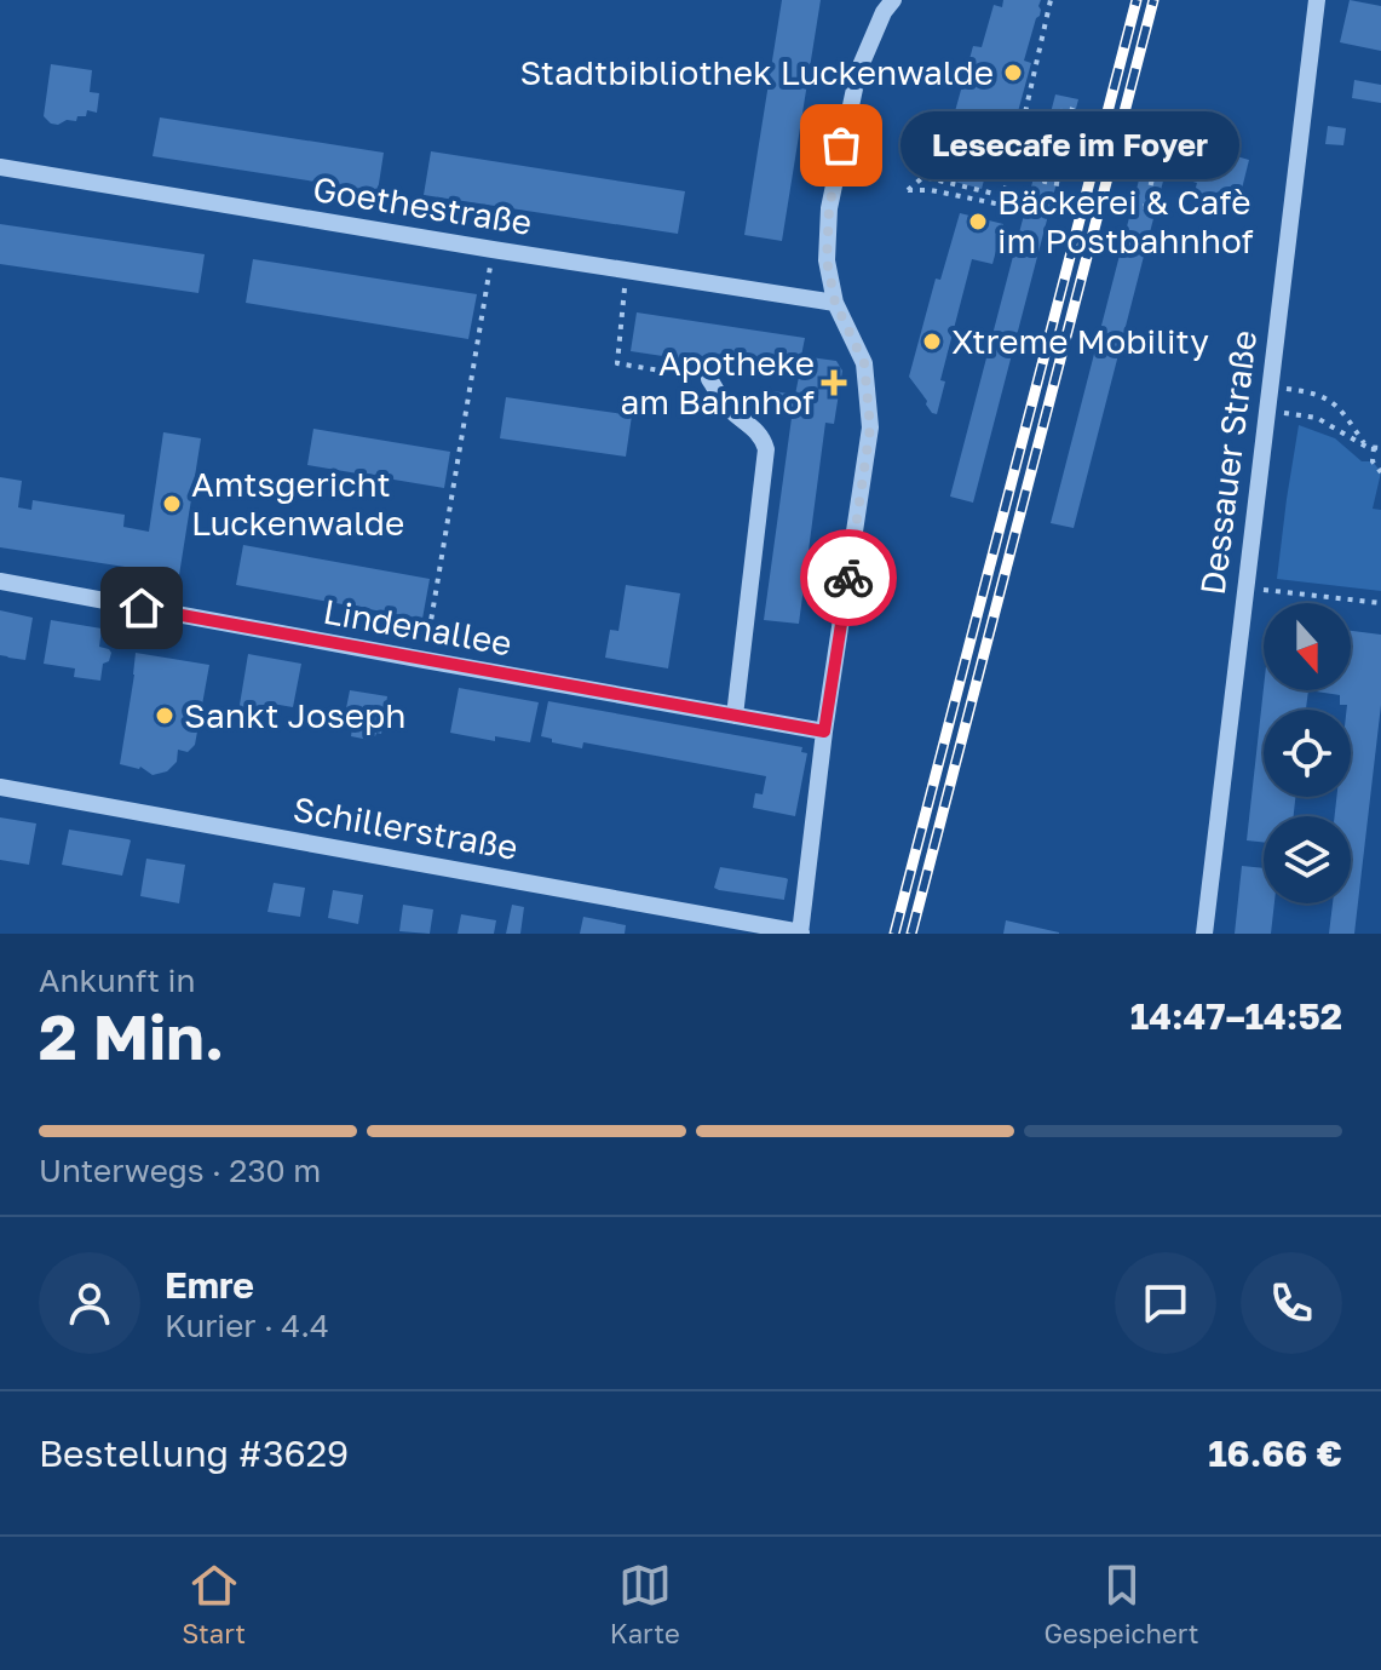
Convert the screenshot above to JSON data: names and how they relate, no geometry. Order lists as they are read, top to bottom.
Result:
{
  "streets": {
    "street": [
      "Goethestraße",
      "Dessauer Straße",
      "Lindenallee",
      "Schillerstraße"
    ]
  },
  "places": {
    "other": [
      "Stadtbibliothek Luckenwalde",
      "Lesecafe im Foyer",
      "Bäckerei & Cafè im Postbahnhof",
      "Xtreme Mobility",
      "Amtsgericht Luckenwalde",
      "Sankt Joseph"
    ],
    "health": ["Apotheke am Bahnhof"]
  },
  "north": "bottom",
  "page": {
    "bubble": "Lesecafe im Foyer",
    "heading": ["2 Min.", "Ankunft in", "14:47–14:52"],
    "panel": [
      "Emre",
      "Kurier · 4.4",
      "Bestellung #3629",
      "16.66 €"
    ],
    "bar": "Unterwegs · 230 m",
    "tabs": ["Start", "Karte", "Gespeichert"]
  }
}
